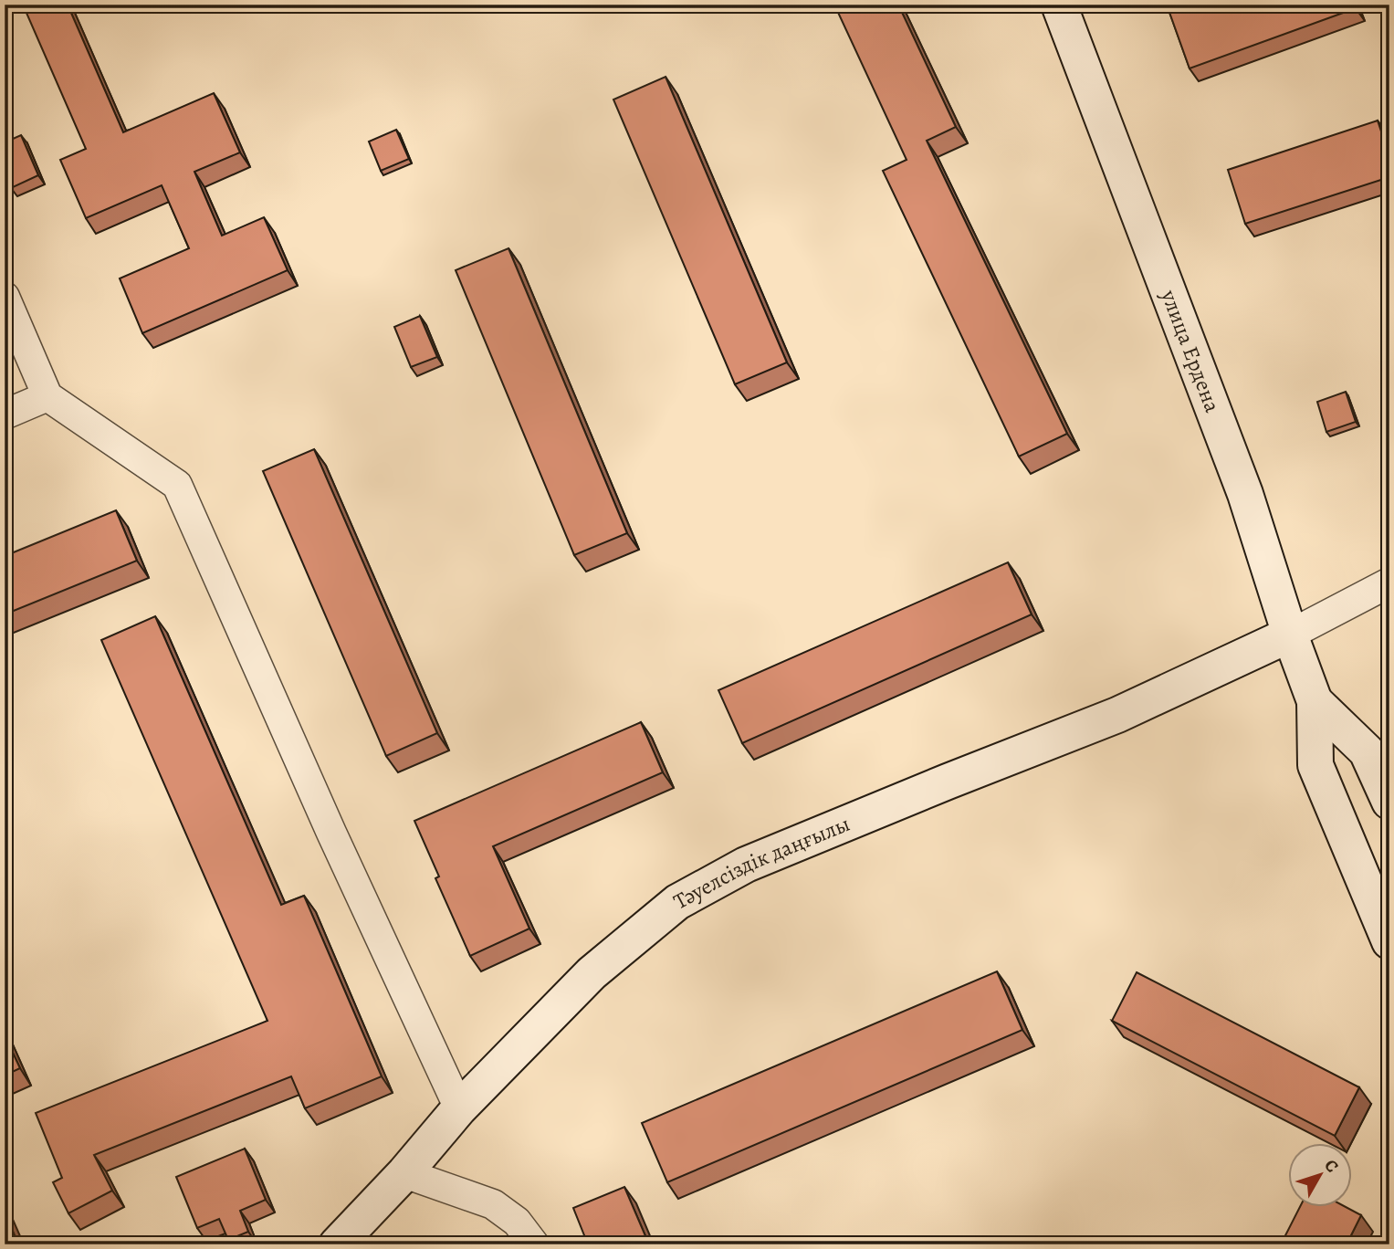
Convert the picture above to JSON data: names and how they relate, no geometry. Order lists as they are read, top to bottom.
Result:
{
  "streets": {
    "street": ["улица Ердена", "Тәуелсіздік даңғылы"]
  },
  "crossings": [
    ["улица Ердена", "Тәуелсіздік даңғылы"]
  ],
  "north": "top right"
}
